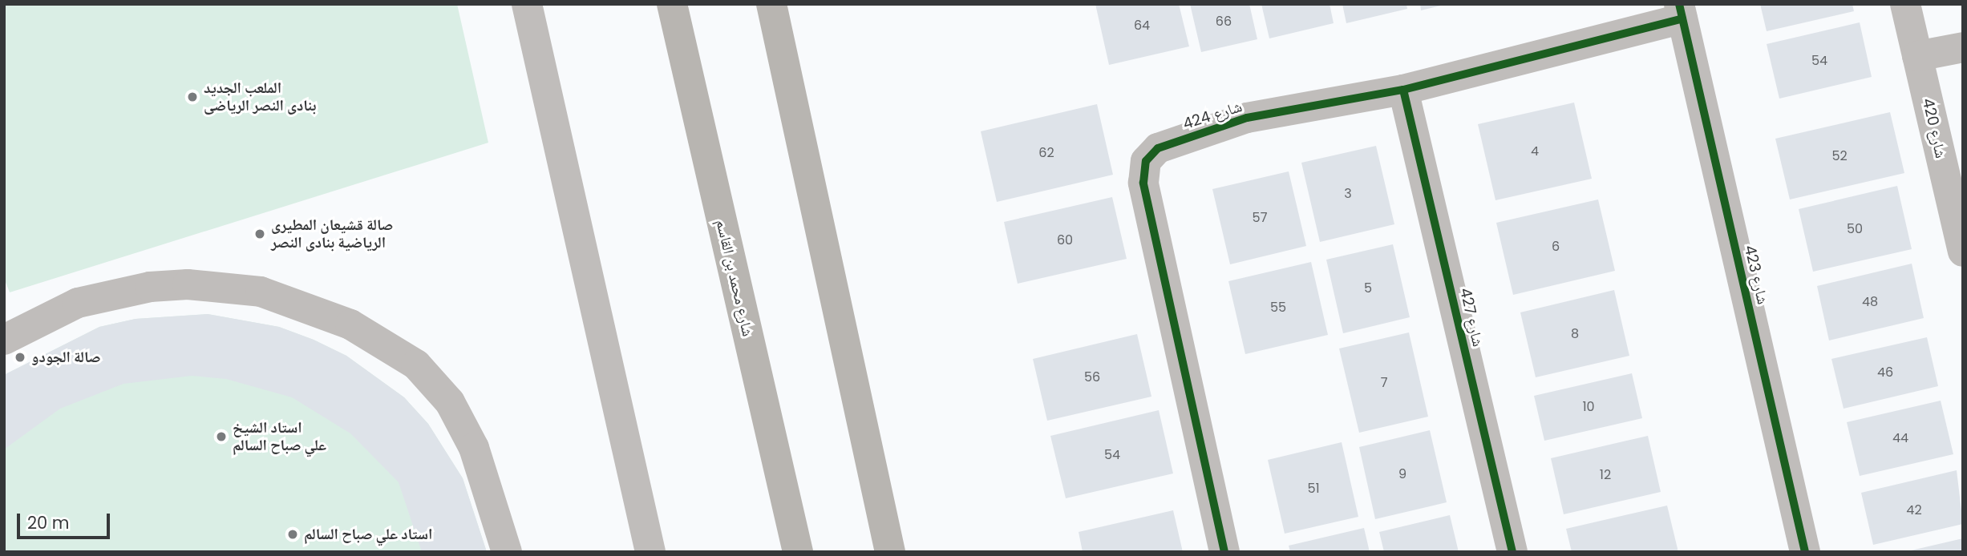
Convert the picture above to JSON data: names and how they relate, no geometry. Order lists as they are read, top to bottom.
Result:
{
  "streets": {
    "main road": ["شارع محمد بن القاسم"],
    "street": [
      "شارع 424",
      "شارع 420",
      "شارع 423",
      "شارع 427"
    ]
  },
  "crossings": [
    ["شارع 424", "شارع 423"],
    ["شارع 424", "شارع 427"]
  ],
  "places": [
    "الملعب الجديد بنادى النصر الرياضى",
    "صالة قشيعان المطيرى الرياضية بنادى النصر",
    "صالة الجودو",
    "استاد الشيخ علي صباح السالم",
    "استاد علي صباح السالم"
  ],
  "house_numbers": [
    "66",
    "64",
    "54",
    "4",
    "62",
    "52",
    "3",
    "57",
    "50",
    "60",
    "6",
    "5",
    "48",
    "55",
    "8",
    "46",
    "56",
    "7",
    "10",
    "44",
    "54",
    "9",
    "12",
    "51",
    "42"
  ],
  "scale_bar": "20 m"
}
